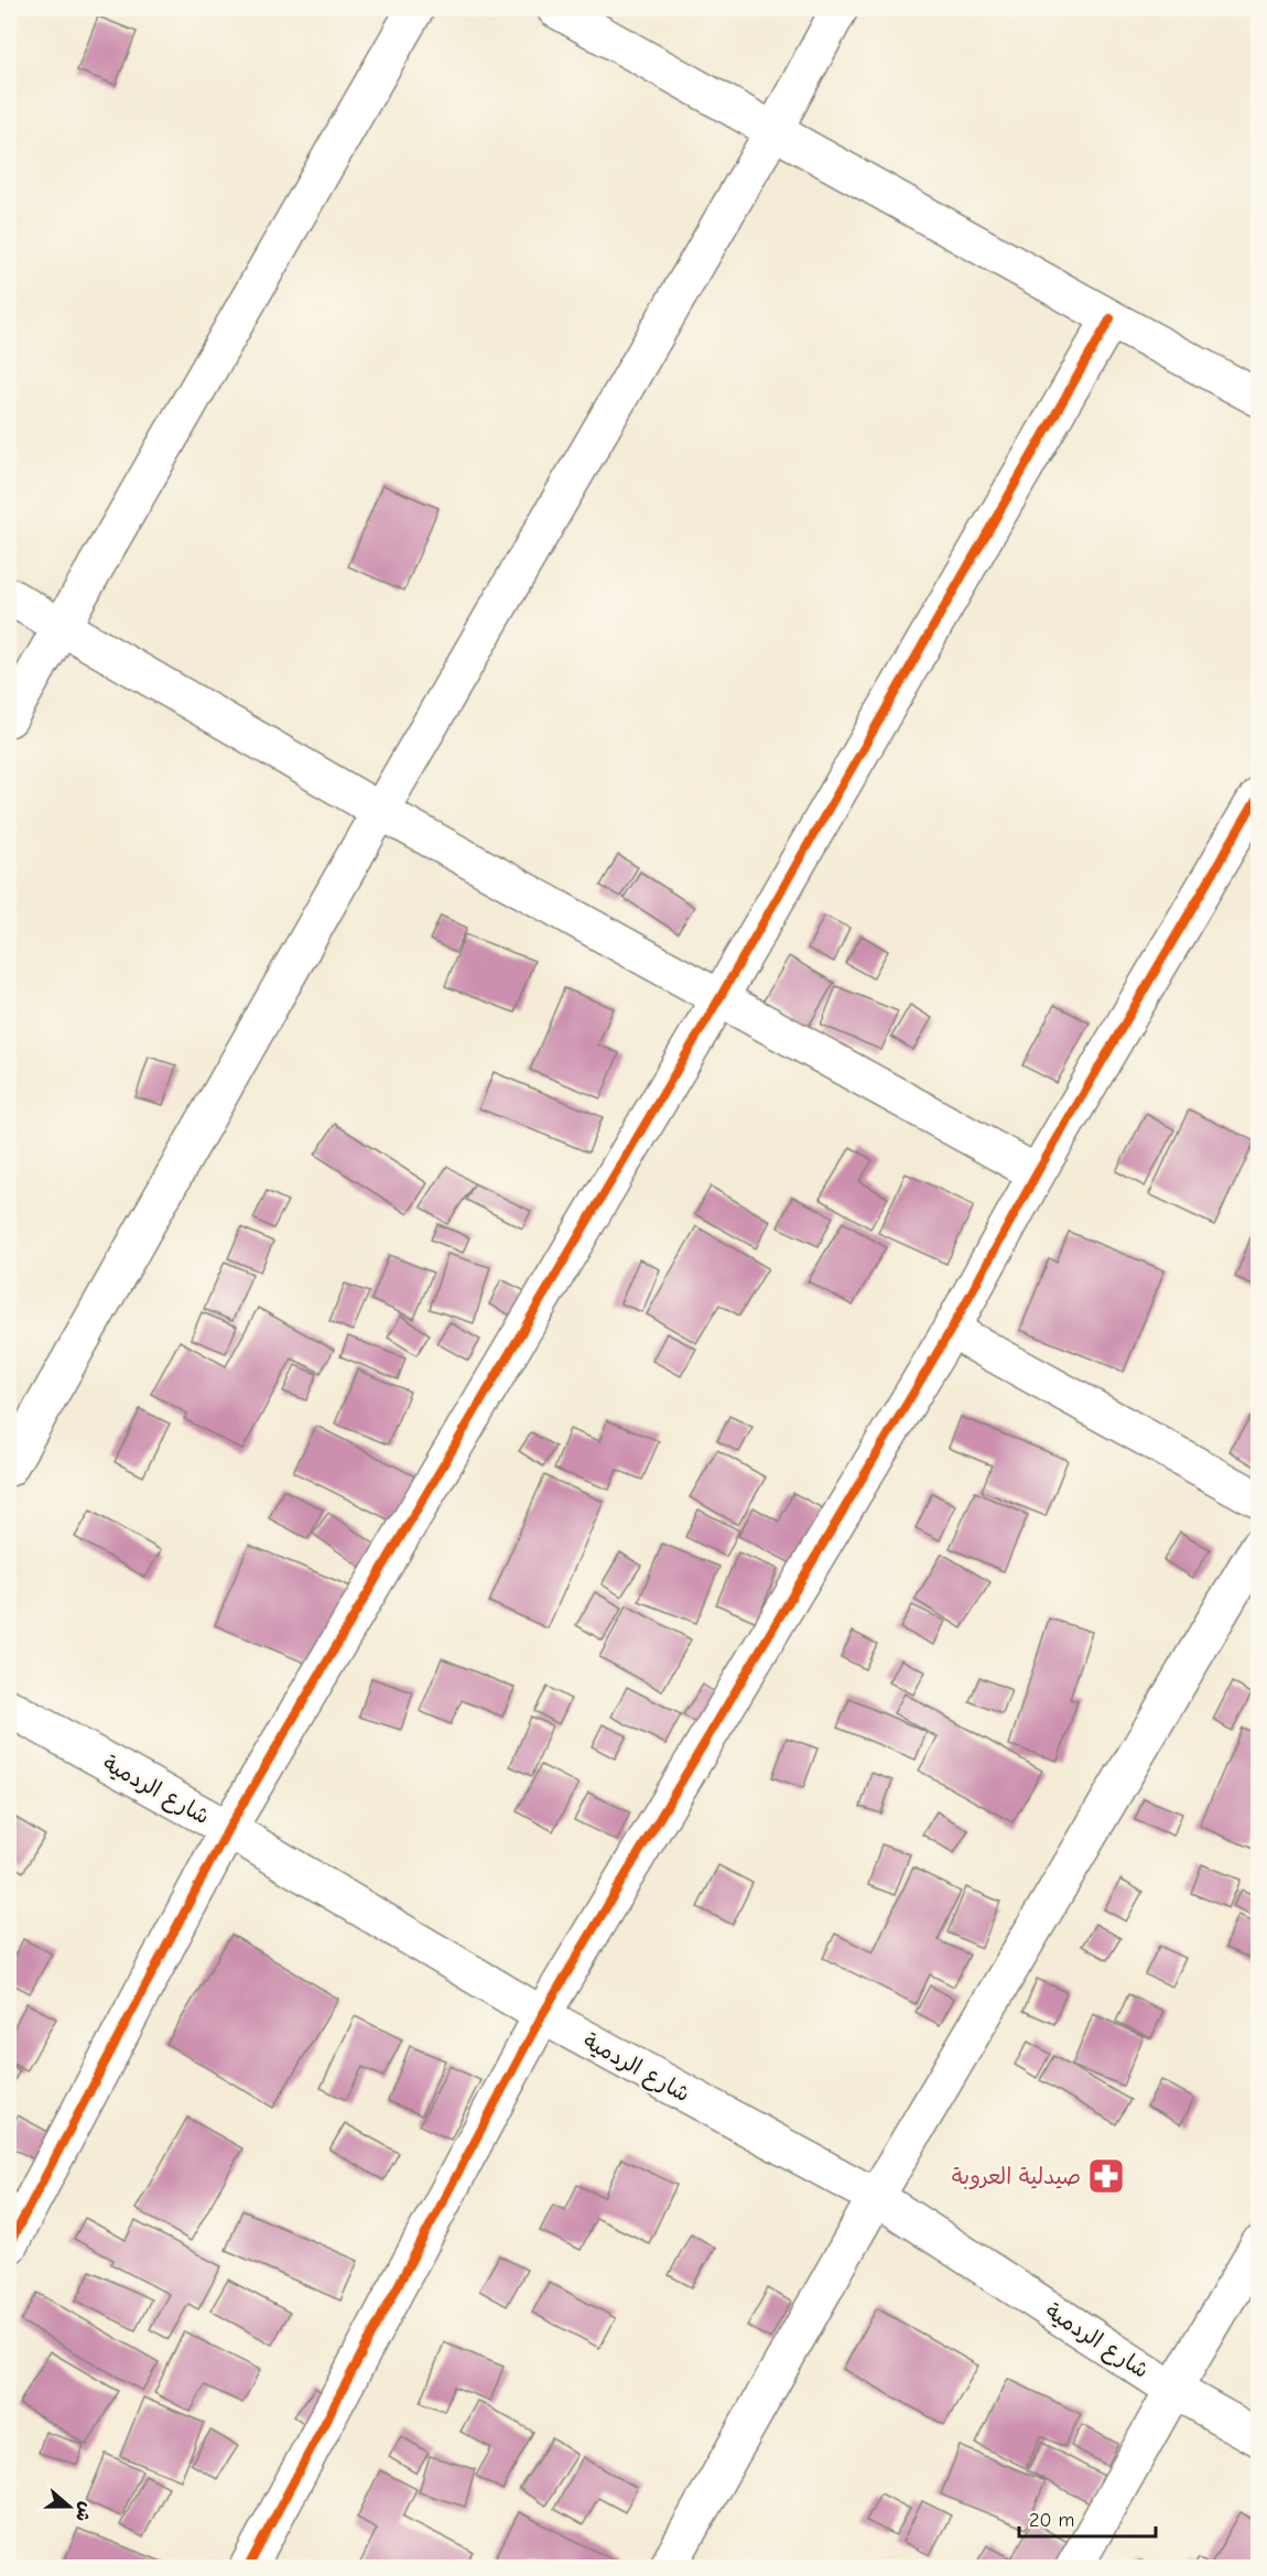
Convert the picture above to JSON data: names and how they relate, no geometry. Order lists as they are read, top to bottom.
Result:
{
  "streets": {
    "street": ["شارع الردمية"]
  },
  "places": {
    "pharmacy": ["صيدلية العروبة"]
  },
  "scale_bar": "20 m",
  "north": "right"
}
